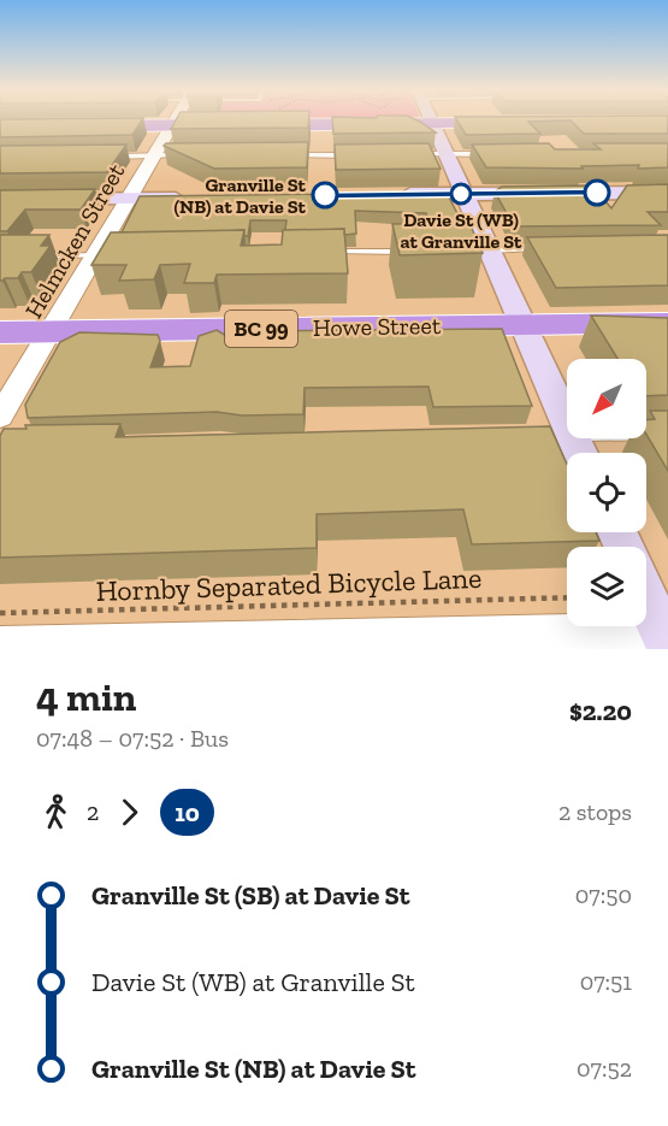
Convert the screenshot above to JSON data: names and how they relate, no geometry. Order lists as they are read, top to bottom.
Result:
{
  "streets": {
    "highway": ["Howe Street", "BC 99"],
    "street": ["Helmcken Street"],
    "path": ["Hornby Separated Bicycle Lane"]
  },
  "crossings": [
    ["Helmcken Street", "Howe Street"]
  ],
  "places": ["Davie St (WB) at Granville St", "Granville St (NB) at Davie St"],
  "lines": ["bus line 10"],
  "north": "bottom left",
  "page": {
    "heading": ["4 min", "07:48 – 07:52 · Bus", "$2.20"],
    "legs": ["2", "10", "2 stops"],
    "list": [
      {
        "name": "Granville St (SB) at Davie St",
        "value": "07:50"
      },
      {
        "name": "Davie St (WB) at Granville St",
        "value": "07:51"
      },
      {
        "name": "Granville St (NB) at Davie St",
        "value": "07:52"
      }
    ]
  }
}
